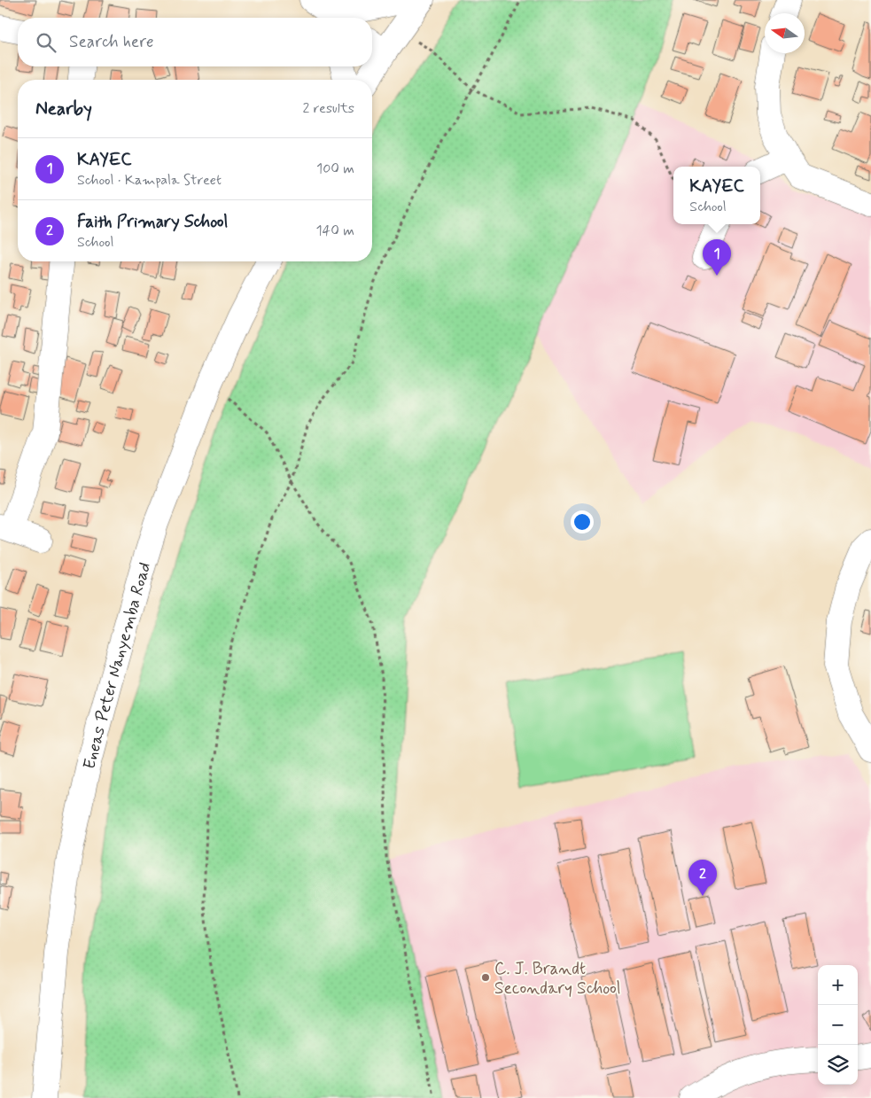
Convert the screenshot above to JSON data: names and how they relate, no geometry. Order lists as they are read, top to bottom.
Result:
{
  "streets": {
    "main road": ["Eneas Peter Nanyemba Road"]
  },
  "places": ["C. J. Brandt Secondary School"],
  "north": "left",
  "page": {
    "search": "Search here",
    "heading": ["Nearby", "2 results"],
    "list": [
      {
        "mark": "1",
        "name": "KAYEC",
        "note": "School · Kampala Street",
        "value": "100 m"
      },
      {
        "mark": "2",
        "name": "Faith Primary School",
        "note": "School",
        "value": "140 m"
      }
    ],
    "popup": ["KAYEC", "School"],
    "pins": ["1", "2"],
    "map_buttons": ["+", "−"]
  }
}
